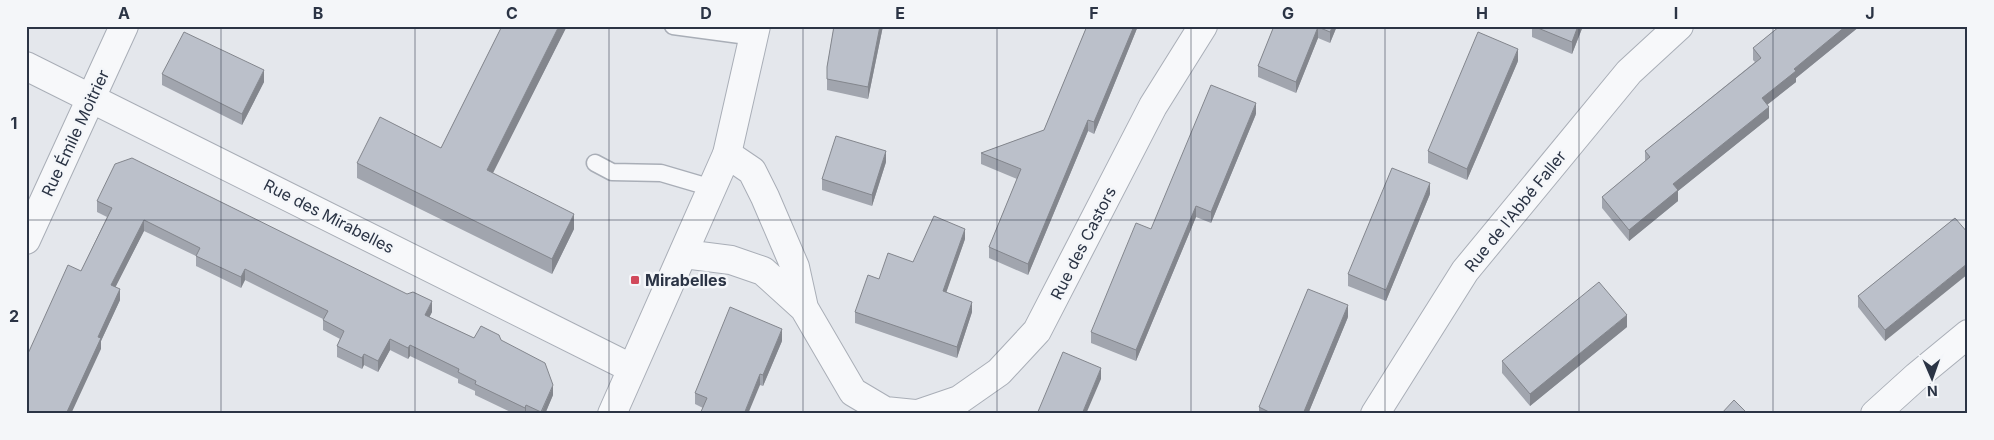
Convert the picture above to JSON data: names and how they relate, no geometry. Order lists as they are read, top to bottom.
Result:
{
  "streets": {
    "street": [
      "Rue Émile Moitrier",
      "Rue de l'Abbé Faller",
      "Rue des Mirabelles",
      "Rue des Castors"
    ]
  },
  "crossings": [
    ["Rue Émile Moitrier", "Rue des Mirabelles"]
  ],
  "places": {
    "transit": ["Mirabelles"]
  },
  "north": "bottom",
  "grid": {
    "columns": [
      "A",
      "B",
      "C",
      "D",
      "E",
      "F",
      "G",
      "H",
      "I",
      "J"
    ],
    "rows": ["1", "2"]
  }
}
